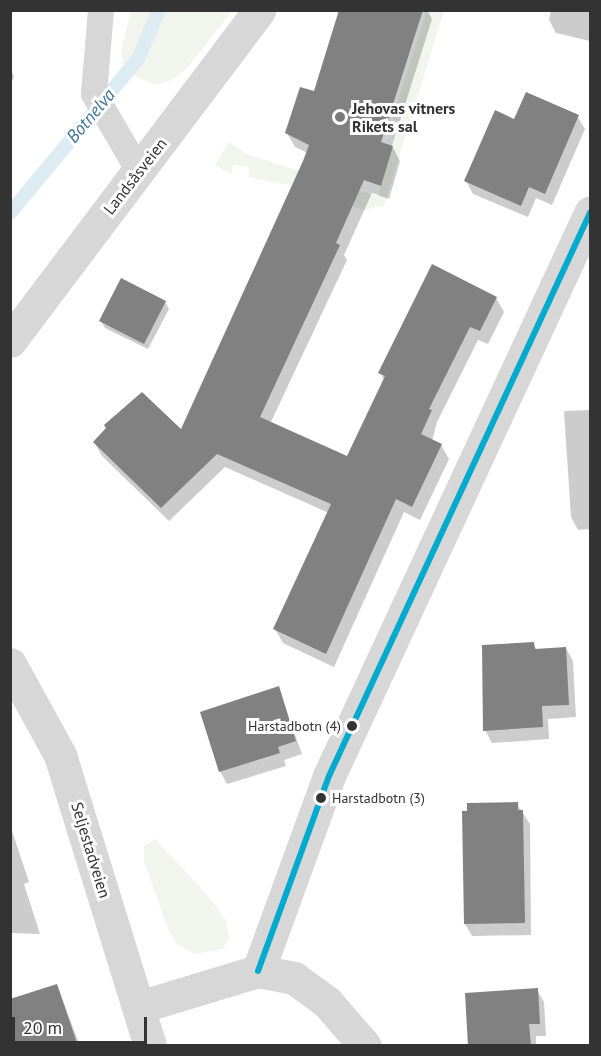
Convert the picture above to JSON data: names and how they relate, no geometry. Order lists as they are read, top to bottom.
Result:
{
  "streets": {
    "street": ["Landsåsveien", "Seljestadveien"]
  },
  "water": ["Botnelva"],
  "places": ["Jehovas vitners Rikets sal", "Harstadbotn (4)", "Harstadbotn (3)"],
  "scale_bar": "20 m"
}
